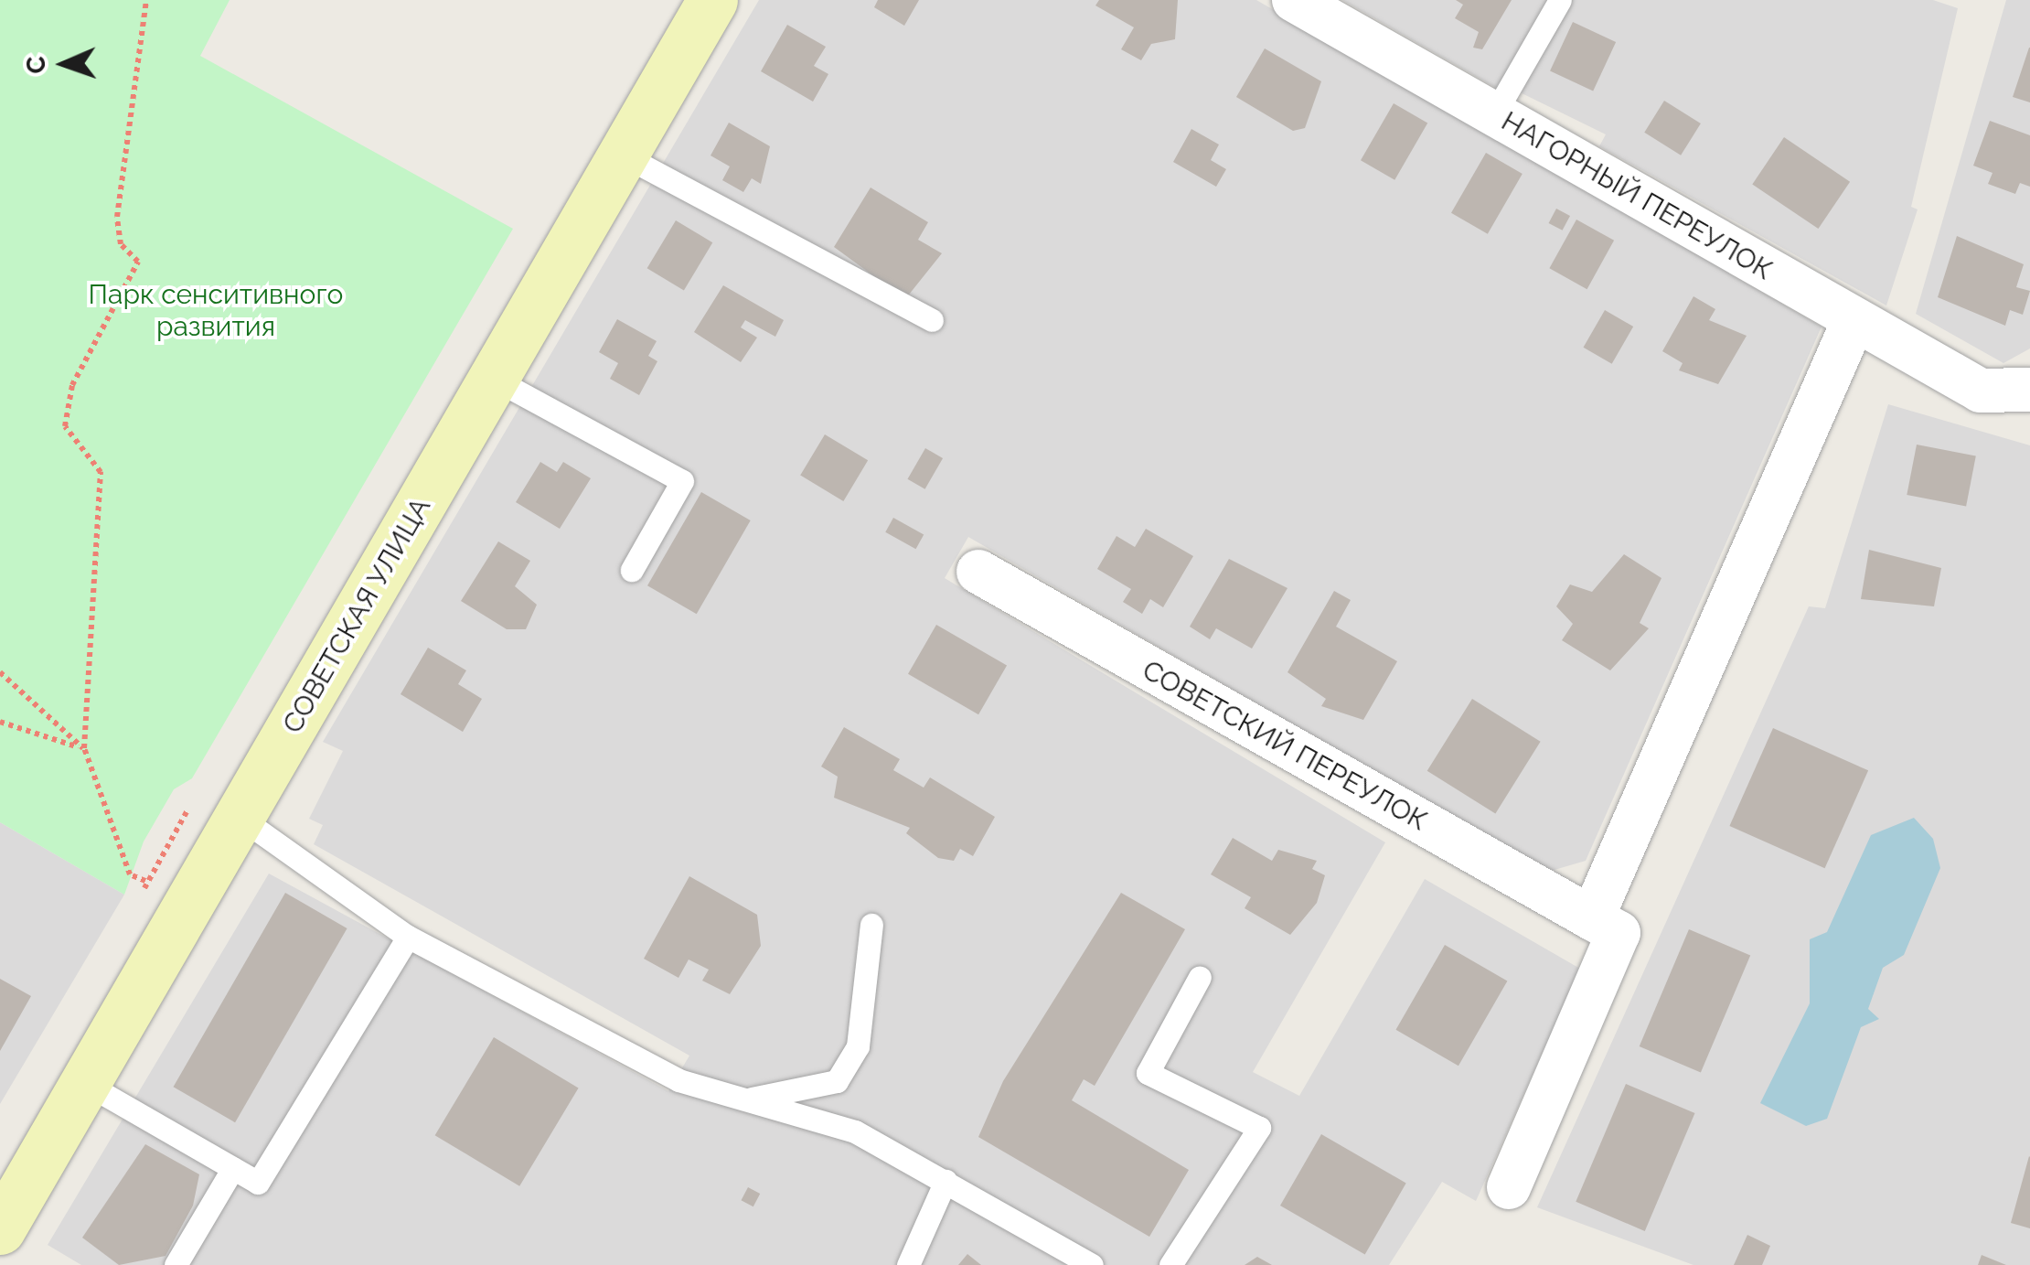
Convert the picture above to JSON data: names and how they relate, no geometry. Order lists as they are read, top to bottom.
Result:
{
  "streets": {
    "main road": ["СОВЕТСКАЯ УЛИЦА"],
    "street": ["НАГОРНЫЙ ПЕРЕУЛОК", "СОВЕТСКИЙ ПЕРЕУЛОК"]
  },
  "parks": ["Парк сенситивного развития"],
  "north": "left"
}
